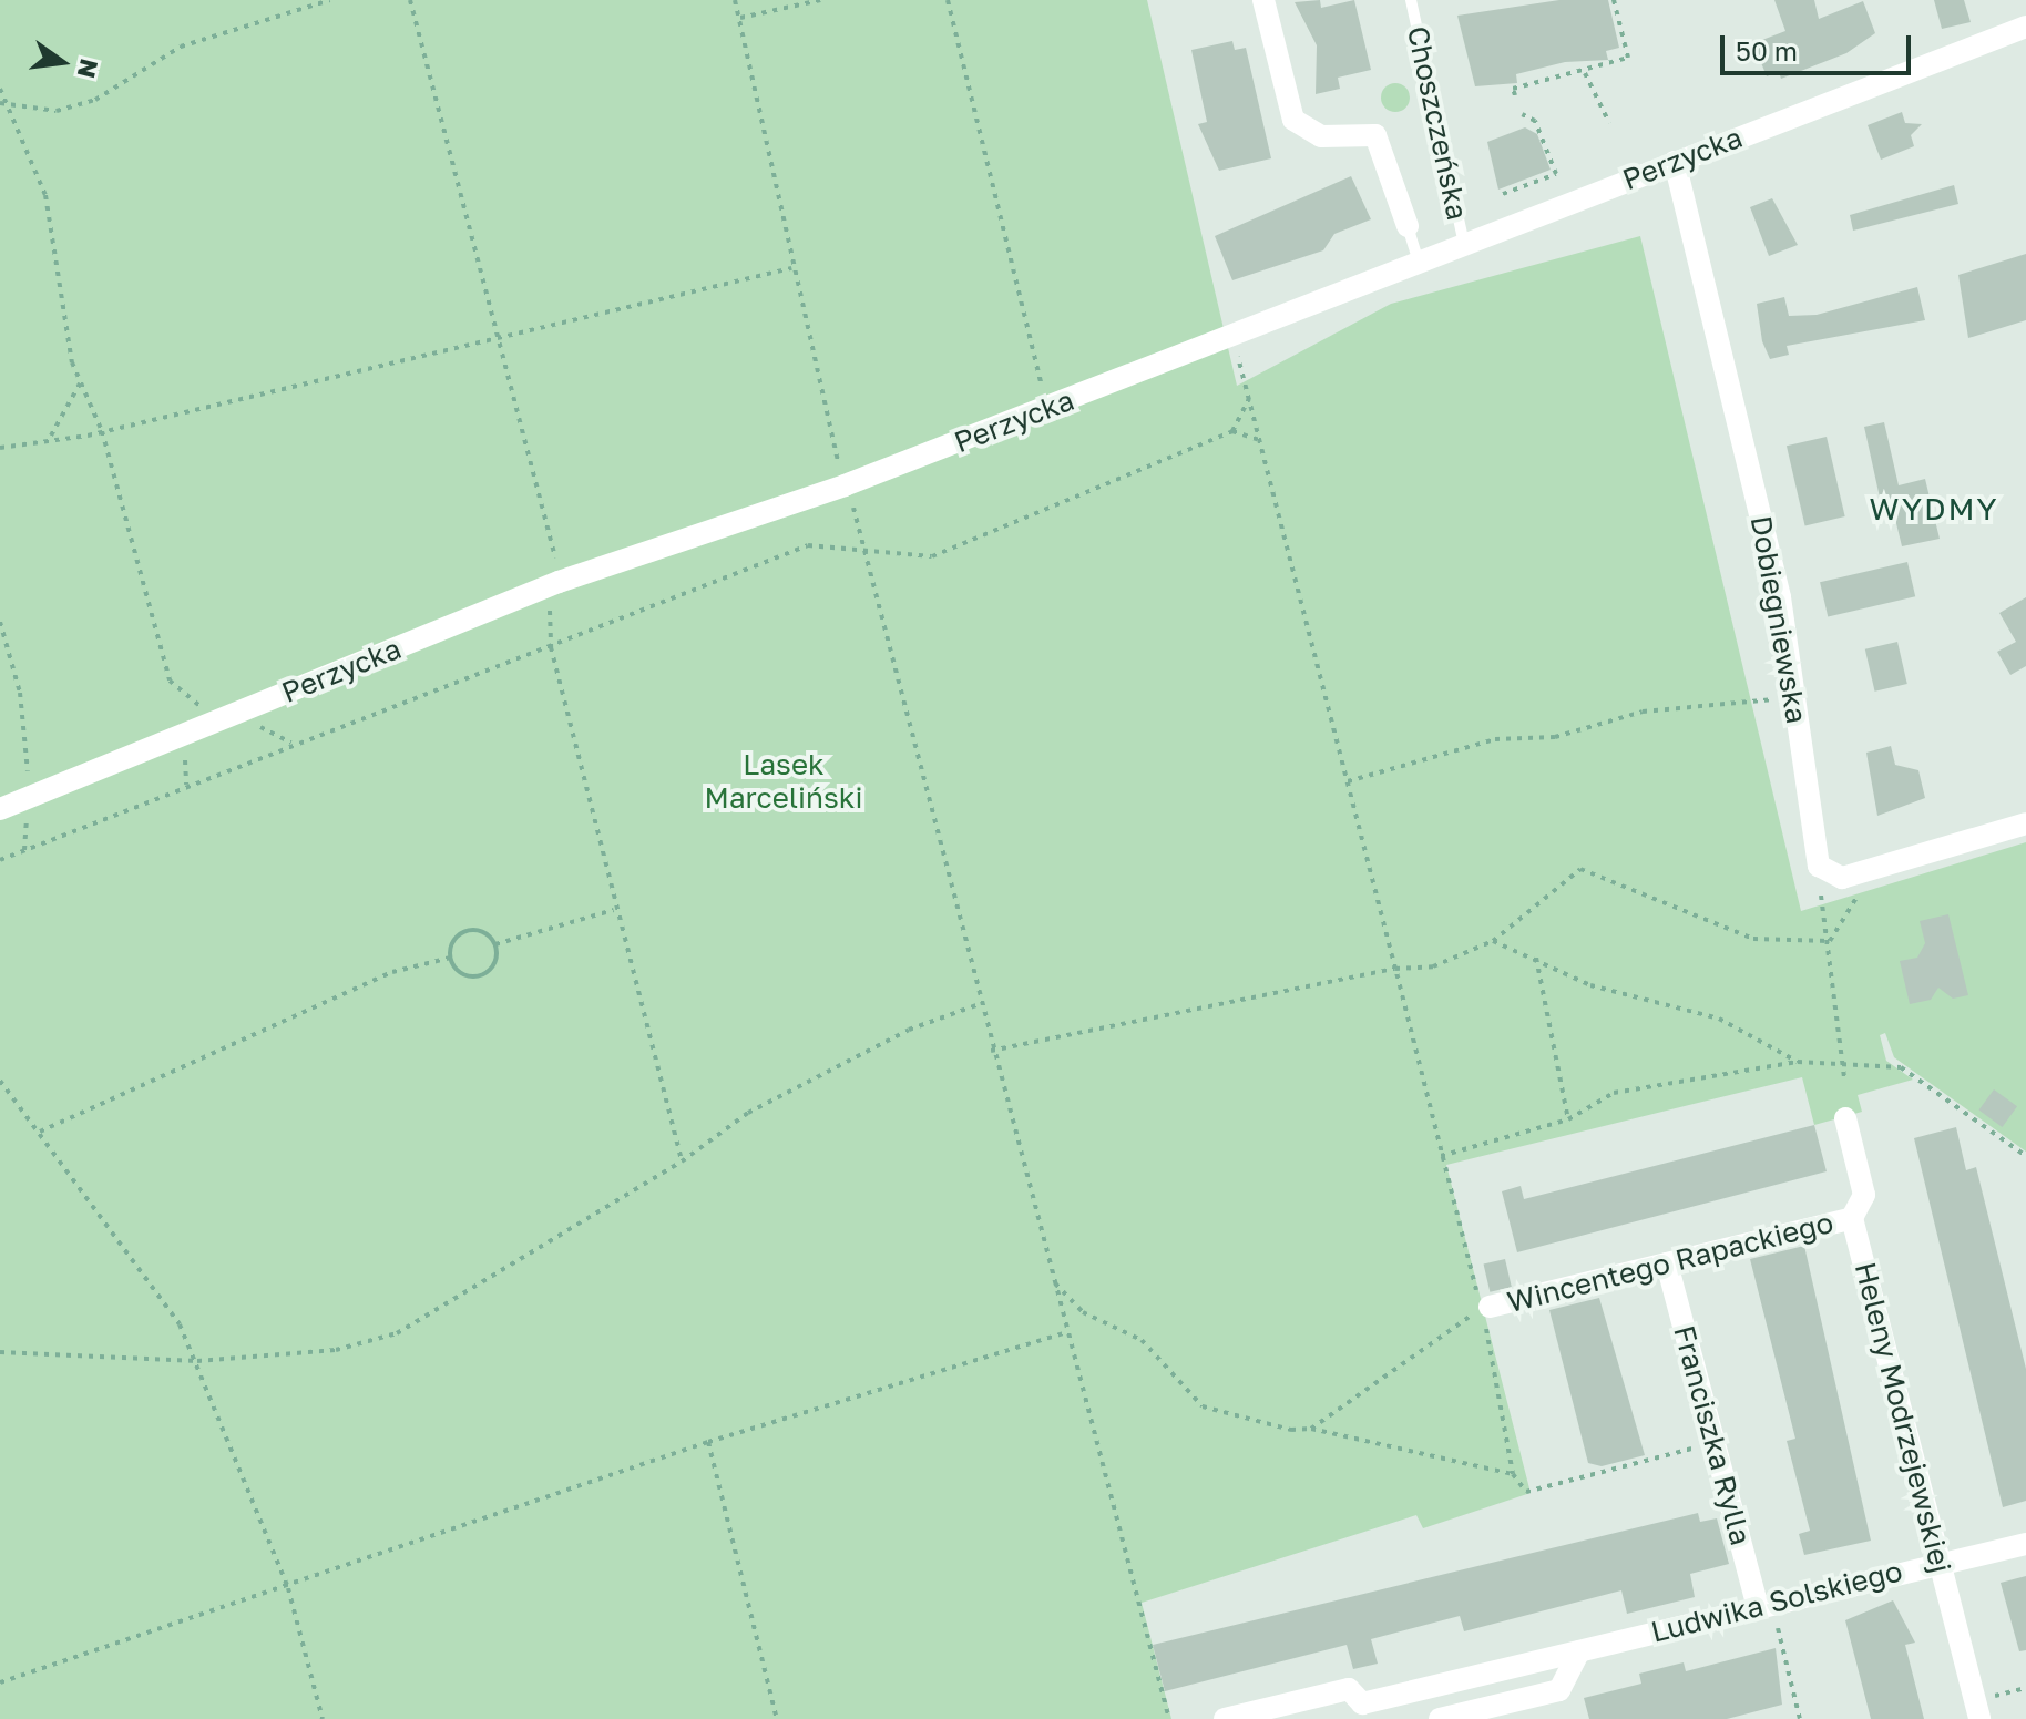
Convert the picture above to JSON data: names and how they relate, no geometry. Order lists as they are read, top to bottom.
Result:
{
  "streets": {
    "street": [
      "Perzycka",
      "Dobiegniewska",
      "Wincentego Rapackiego",
      "Heleny Modrzejewskiej",
      "Franciszka Rylla",
      "Ludwika Solskiego"
    ],
    "lane": ["Choszczeńska"]
  },
  "crossings": [
    ["Choszczeńska", "Perzycka"],
    ["Perzycka", "Dobiegniewska"],
    ["Wincentego Rapackiego", "Heleny Modrzejewskiej"],
    ["Wincentego Rapackiego", "Franciszka Rylla"],
    ["Heleny Modrzejewskiej", "Ludwika Solskiego"],
    ["Franciszka Rylla", "Ludwika Solskiego"]
  ],
  "districts": ["WYDMY"],
  "parks": ["Lasek Marceliński"],
  "scale_bar": "50 m",
  "north": "right"
}
